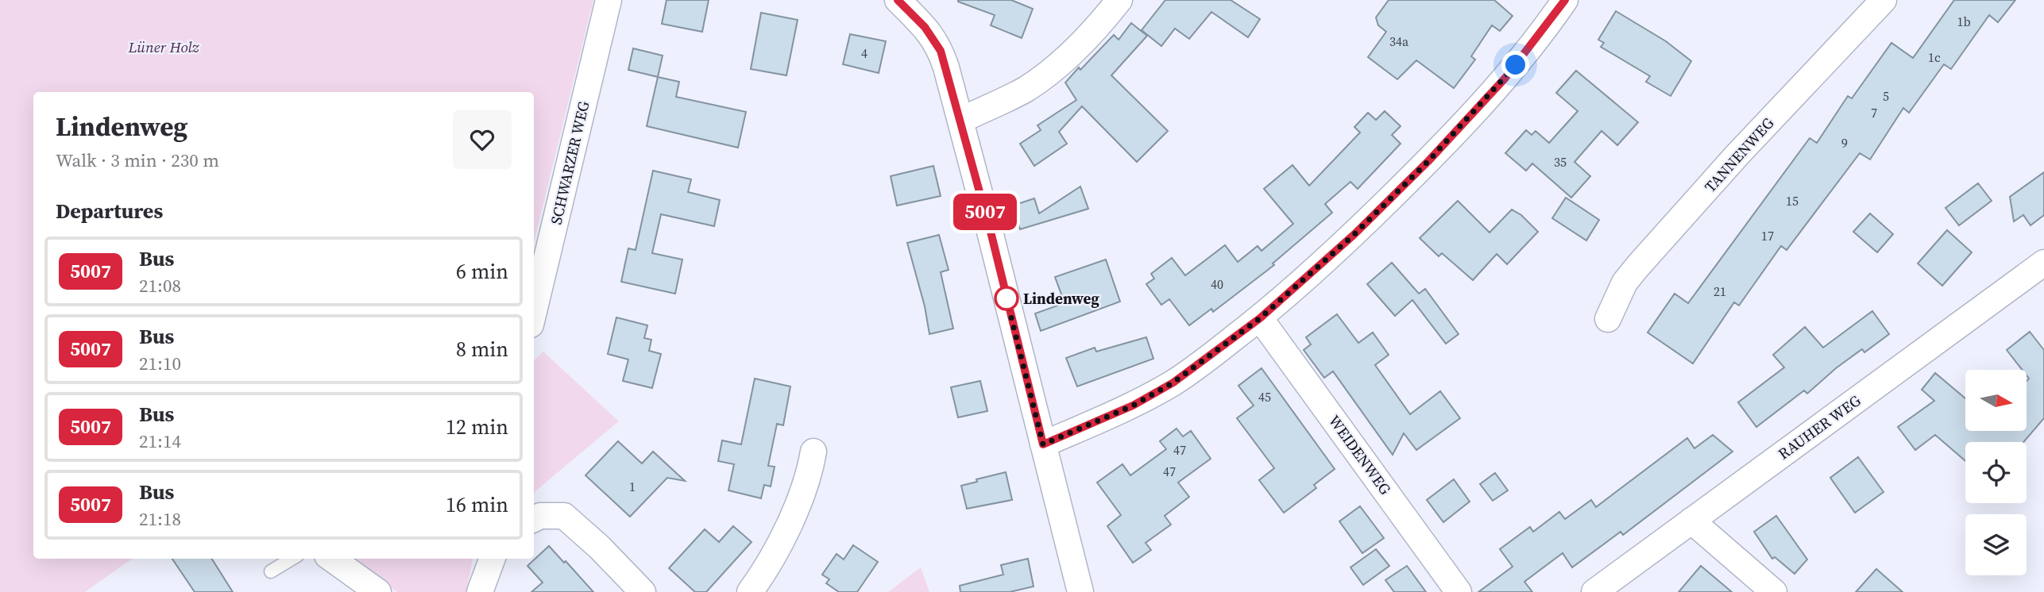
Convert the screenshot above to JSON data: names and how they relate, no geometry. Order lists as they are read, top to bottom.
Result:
{
  "streets": {
    "street": [
      "TANNENWEG",
      "SCHWARZER WEG",
      "RAUHER WEG",
      "WEIDENWEG"
    ]
  },
  "parks": ["Lüner Holz"],
  "places": ["Lindenweg"],
  "lines": ["bus line 5007"],
  "house_numbers": [
    "1b",
    "34a",
    "4",
    "1c",
    "5",
    "7",
    "9",
    "35",
    "15",
    "17",
    "40",
    "21",
    "45",
    "47",
    "47",
    "1"
  ],
  "north": "right",
  "page": {
    "on_map": "5007",
    "heading": [
      ["Lindenweg", "Walk · 3 min · 230 m"],
      "Departures"
    ],
    "list": [
      {
        "mark": "5007",
        "name": "Bus",
        "note": "21:08",
        "value": "6 min"
      },
      {
        "mark": "5007",
        "name": "Bus",
        "note": "21:10",
        "value": "8 min"
      },
      {
        "mark": "5007",
        "name": "Bus",
        "note": "21:14",
        "value": "12 min"
      },
      {
        "mark": "5007",
        "name": "Bus",
        "note": "21:18",
        "value": "16 min"
      }
    ]
  }
}
